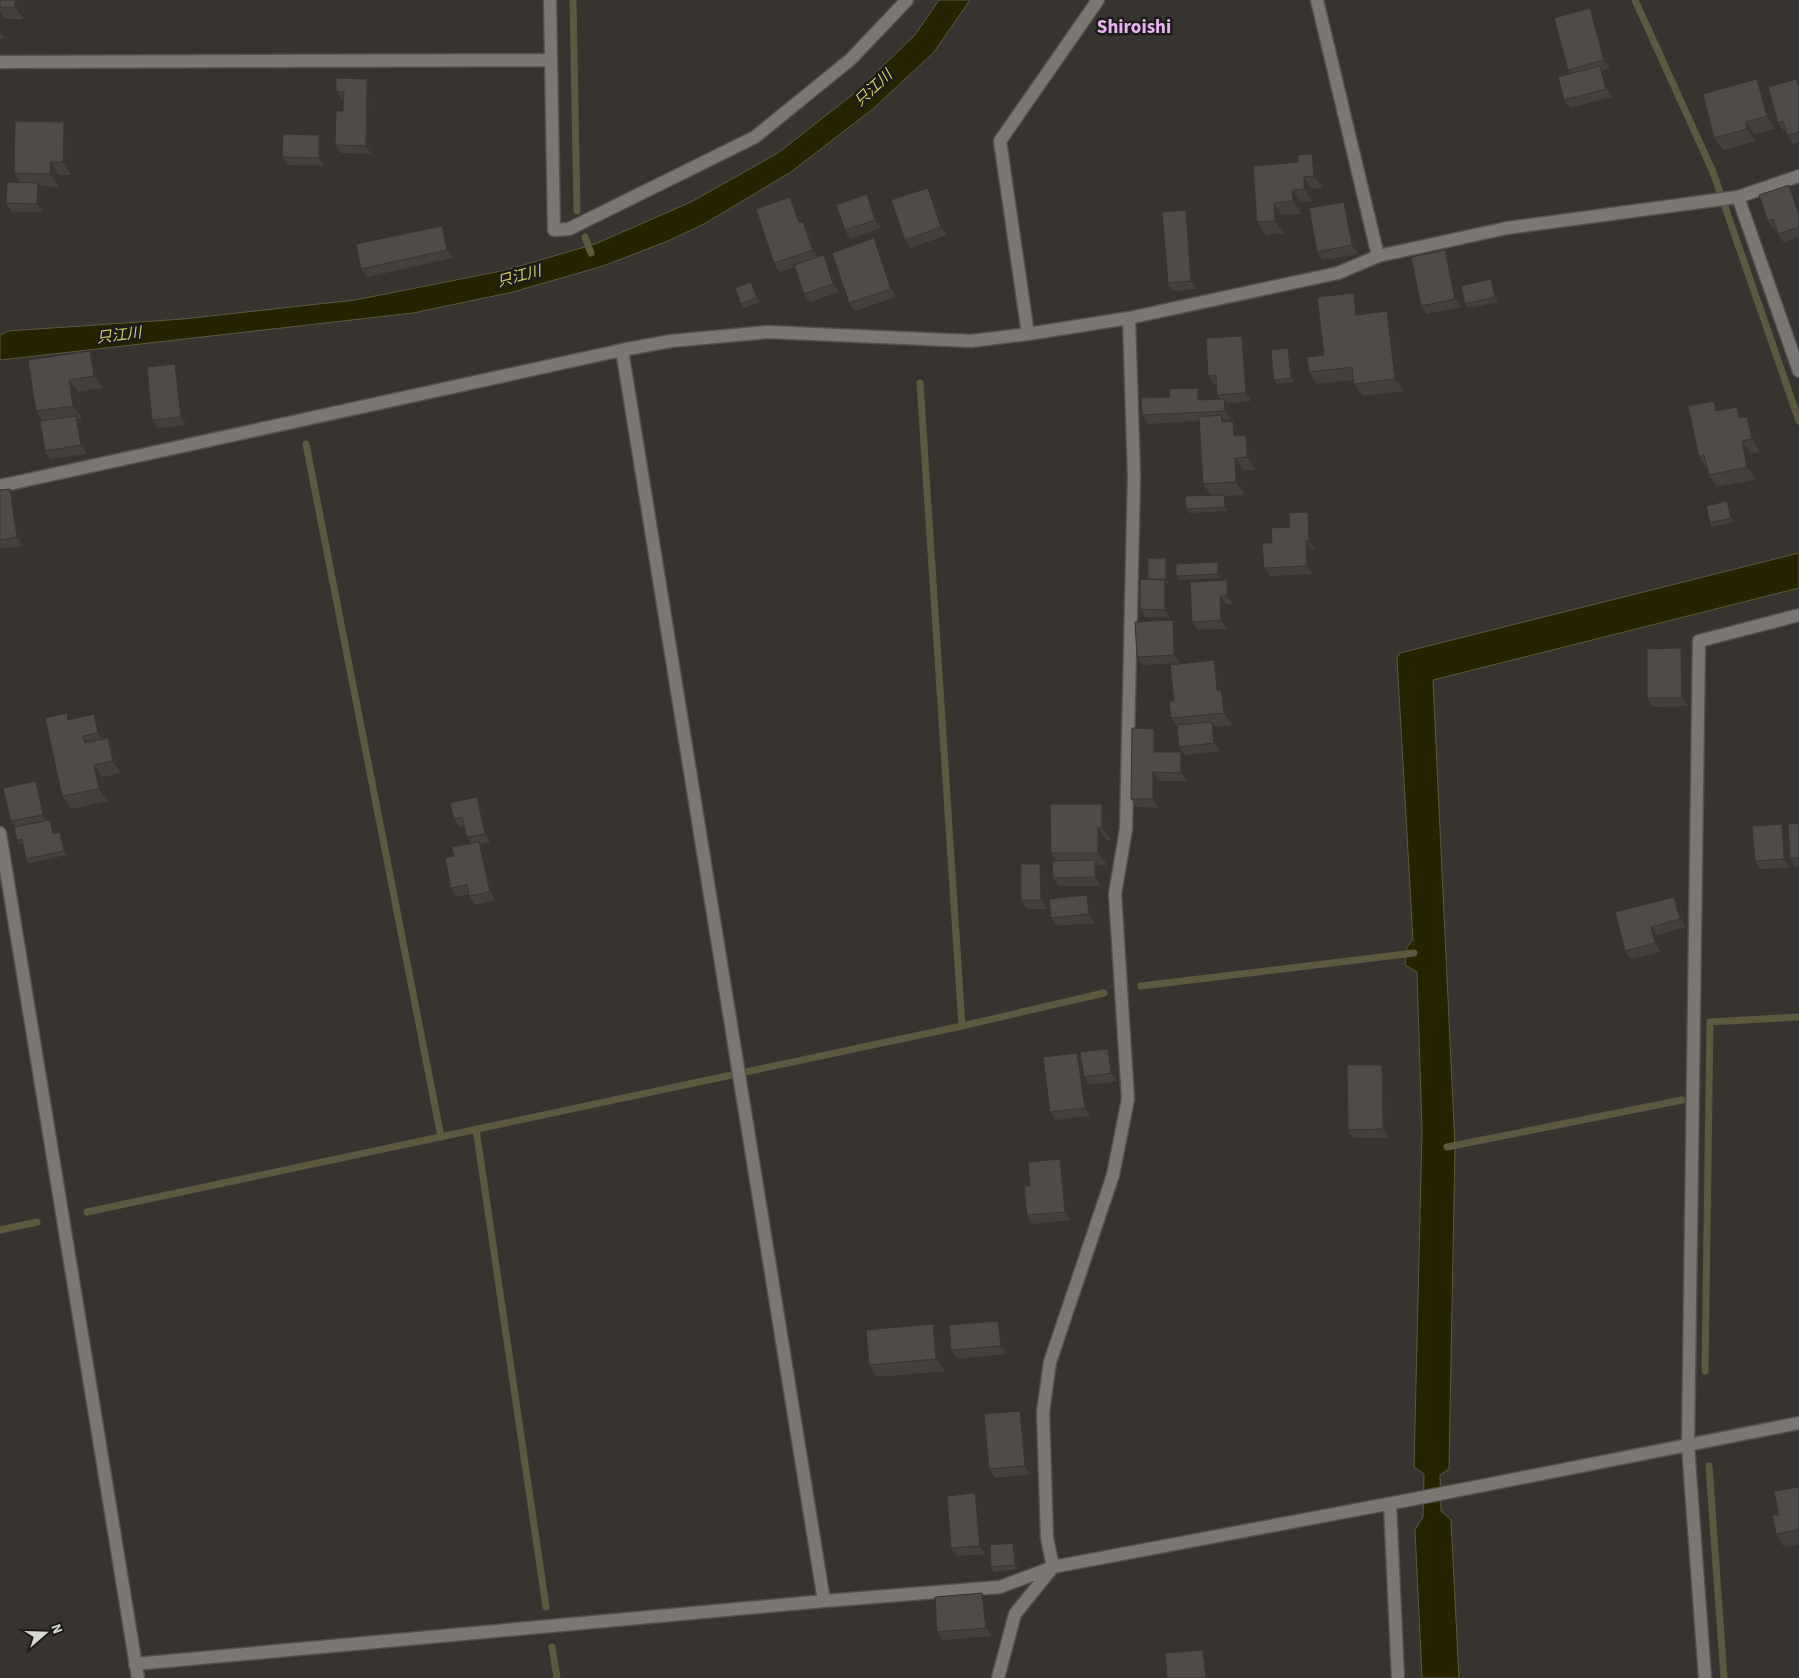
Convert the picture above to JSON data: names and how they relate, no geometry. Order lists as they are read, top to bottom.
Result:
{
  "districts": ["Shiroishi"],
  "water": ["只江川"],
  "north": "right"
}
